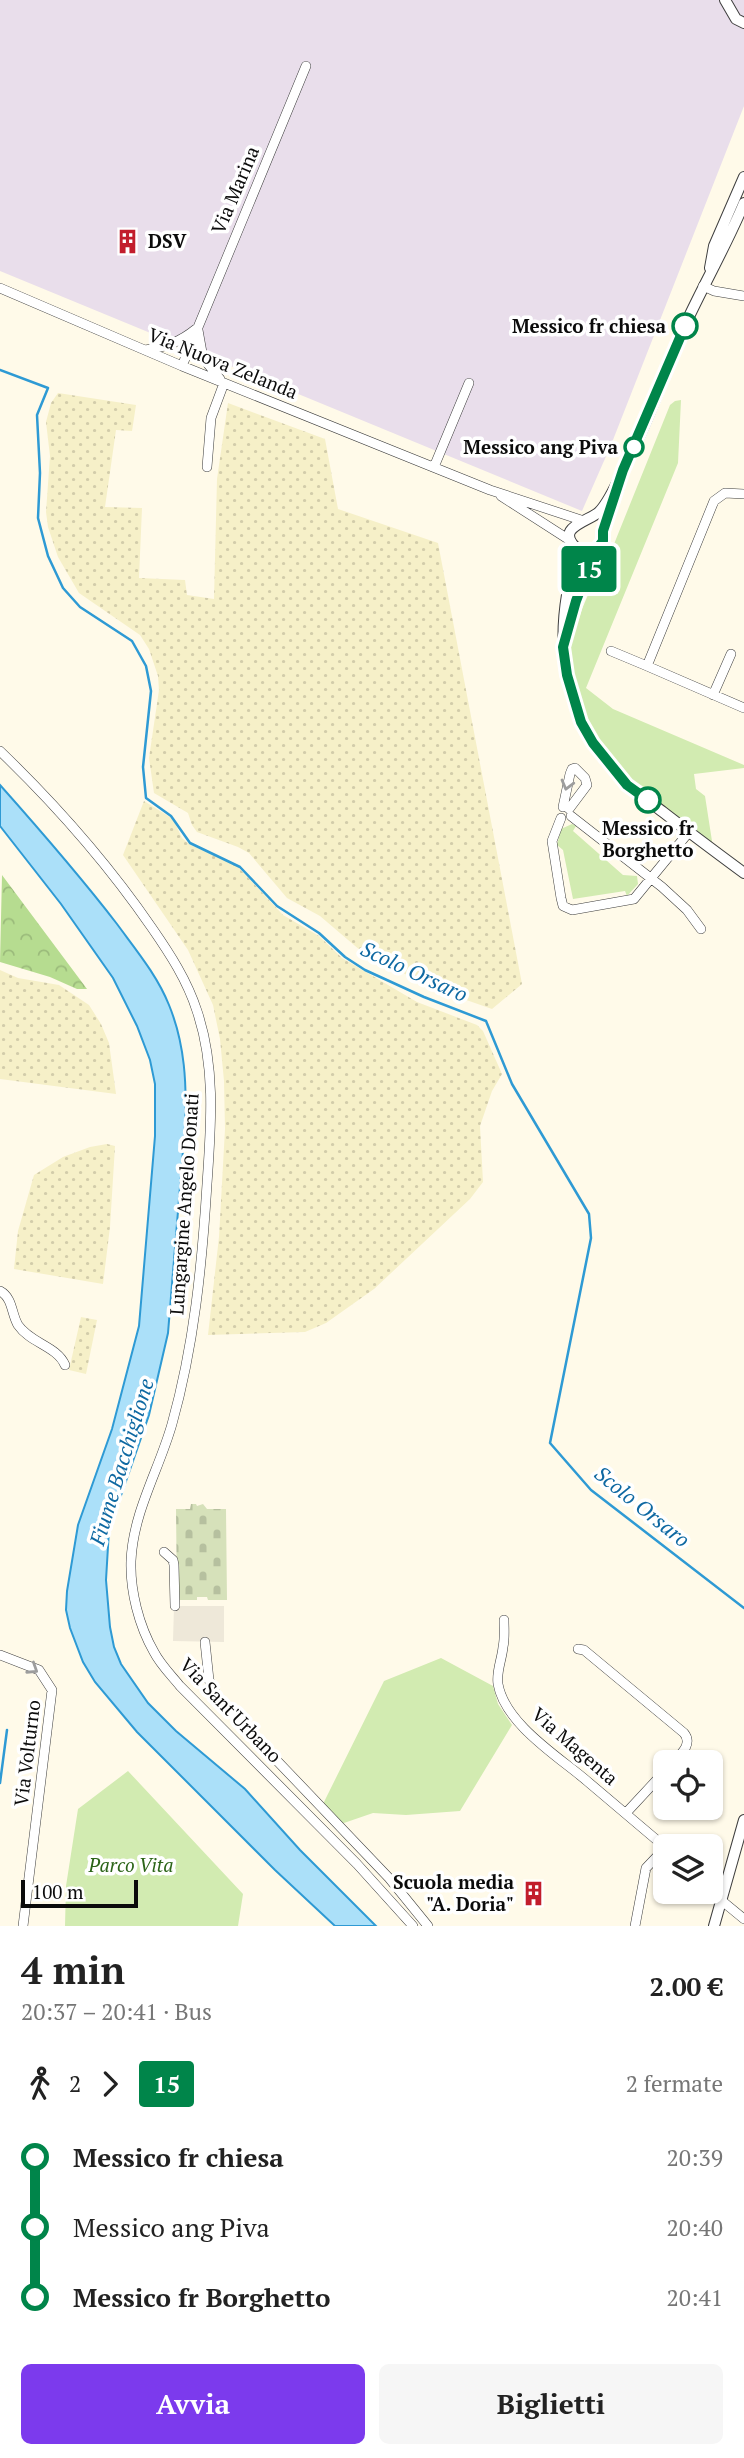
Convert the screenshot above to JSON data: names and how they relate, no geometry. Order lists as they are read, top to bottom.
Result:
{
  "streets": {
    "street": [
      "Via Marina",
      "Via Nuova Zelanda",
      "Lungargine Angelo Donati",
      "Via Sant'Urbano",
      "Via Magenta",
      "Via Volturno"
    ]
  },
  "crossings": [
    ["Via Marina", "Via Nuova Zelanda"],
    ["Lungargine Angelo Donati", "Via Sant'Urbano"]
  ],
  "one_way": ["Via Volturno"],
  "water": ["Scolo Orsaro", "Fiume Bacchiglione"],
  "parks": ["Parco Vita"],
  "places": {
    "building": ["DSV", "Scuola media \"A. Doria\""],
    "other": ["Messico fr chiesa", "Messico ang Piva", "Messico fr Borghetto"]
  },
  "lines": ["bus line 15"],
  "scale_bar": "100 m",
  "page": {
    "on_map": "15",
    "scale": "100 m",
    "heading": ["4 min", "20:37 – 20:41 · Bus", "2.00 €"],
    "legs": ["2", "15", "2 fermate"],
    "list": [
      {
        "name": "Messico fr chiesa",
        "value": "20:39"
      },
      {
        "name": "Messico ang Piva",
        "value": "20:40"
      },
      {
        "name": "Messico fr Borghetto",
        "value": "20:41"
      }
    ],
    "buttons": ["Avvia", "Biglietti"]
  }
}
